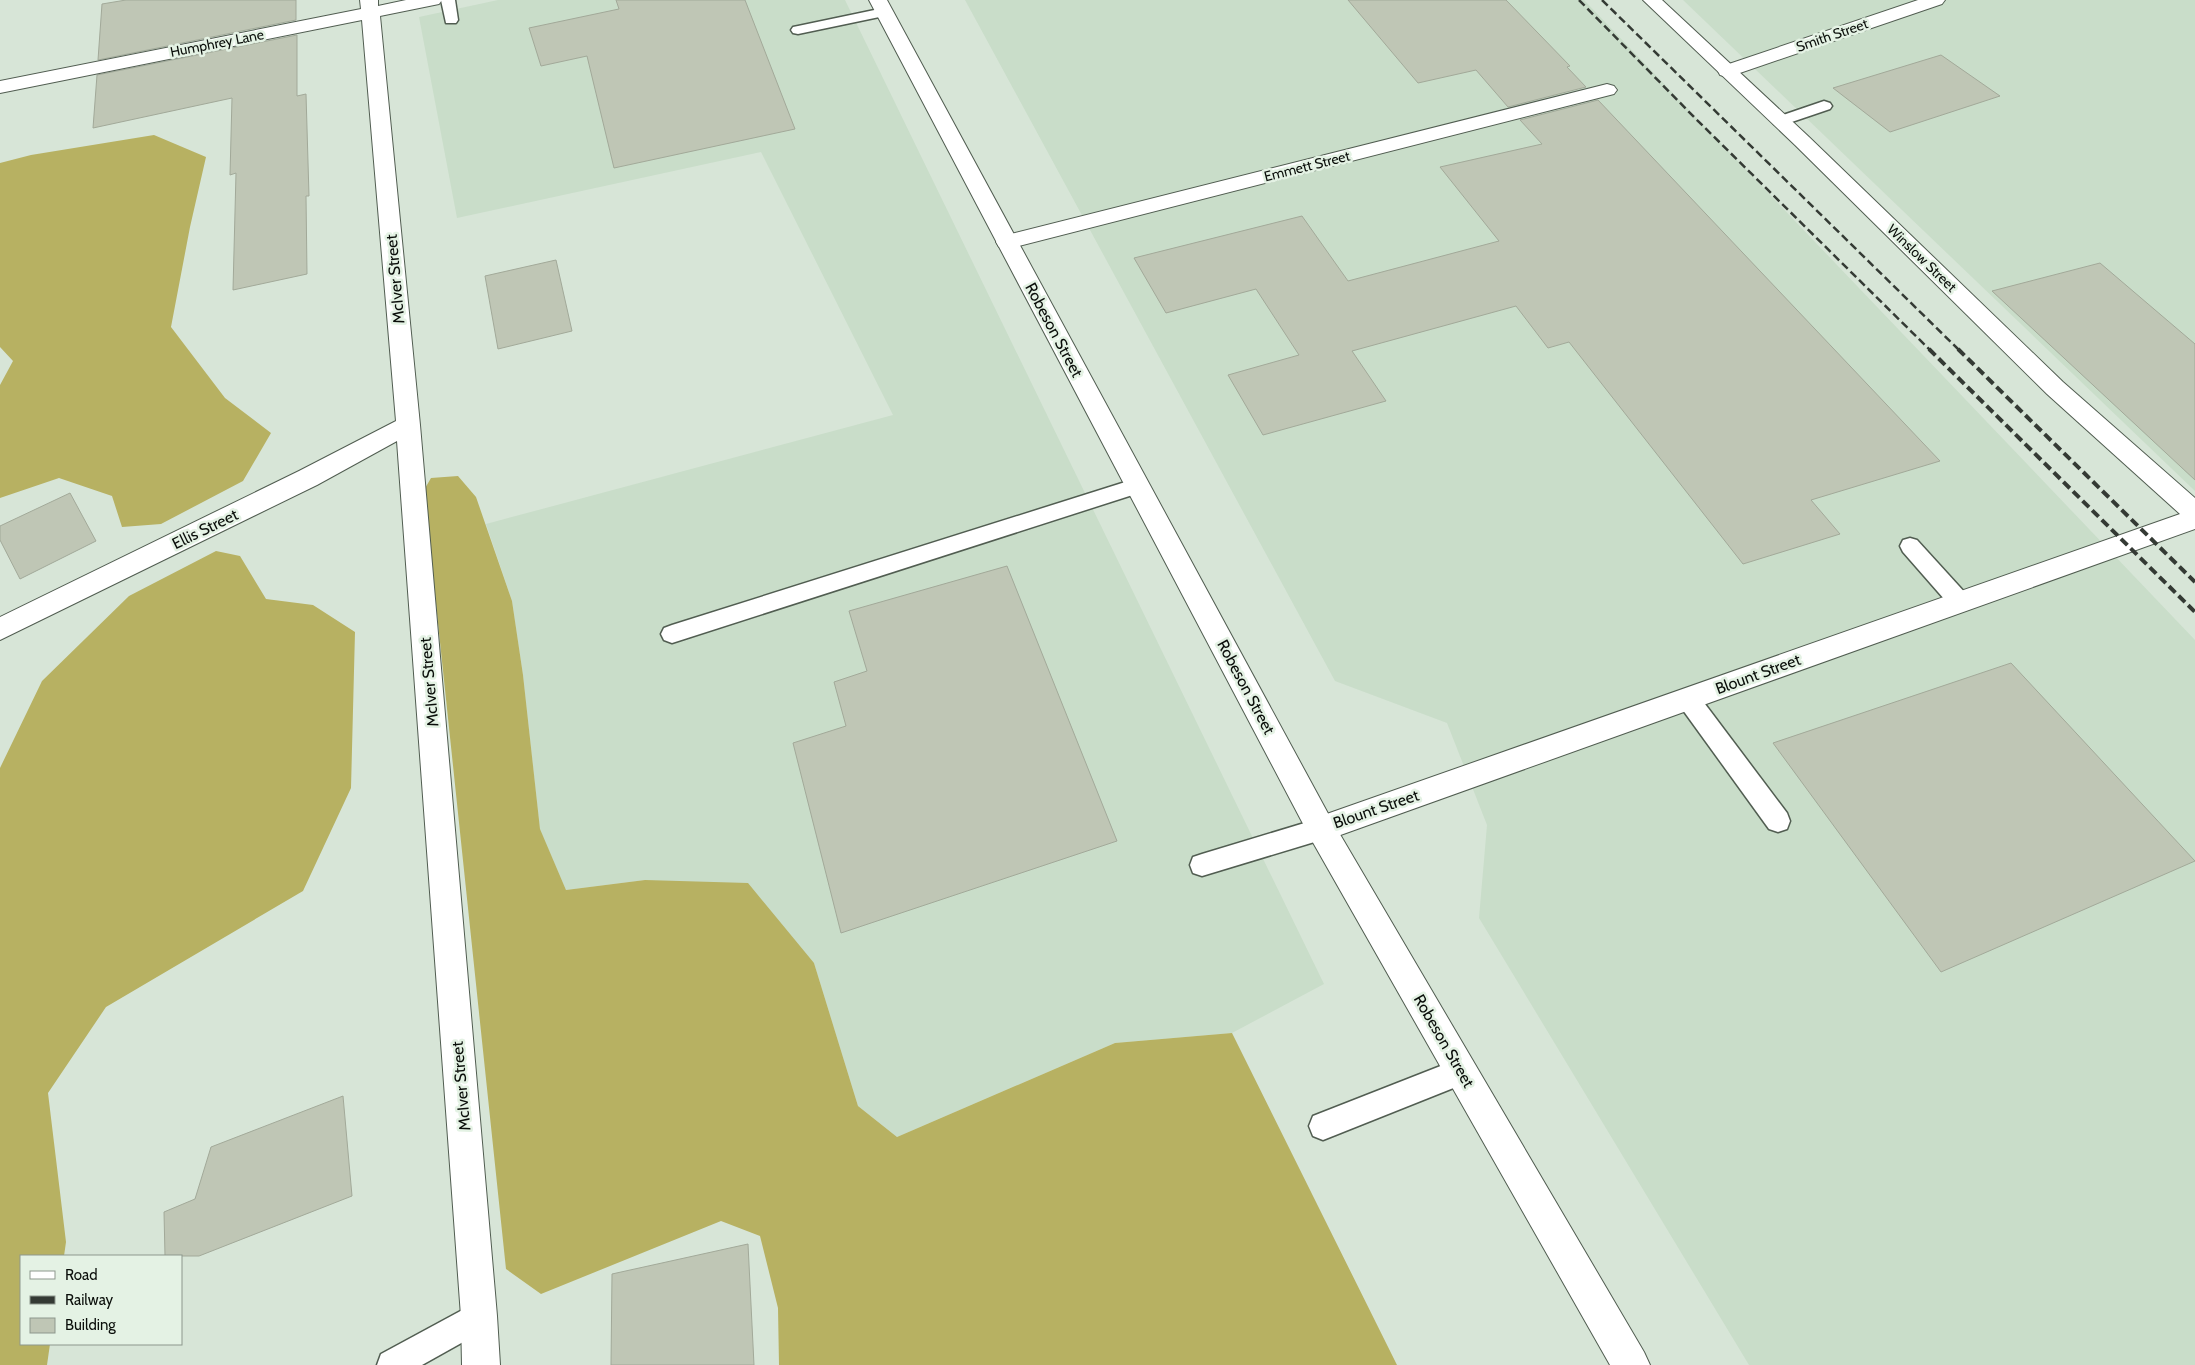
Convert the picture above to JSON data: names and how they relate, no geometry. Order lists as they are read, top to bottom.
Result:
{
  "streets": {
    "street": [
      "Smith Street",
      "Humphrey Lane",
      "Emmett Street",
      "Winslow Street",
      "McIver Street",
      "Robeson Street",
      "Ellis Street",
      "Blount Street"
    ]
  },
  "crossings": [
    ["Smith Street", "Winslow Street"],
    ["Humphrey Lane", "McIver Street"],
    ["Emmett Street", "Robeson Street"],
    ["McIver Street", "Ellis Street"],
    ["Robeson Street", "Blount Street"]
  ],
  "legend": ["Road", "Railway", "Building"]
}
